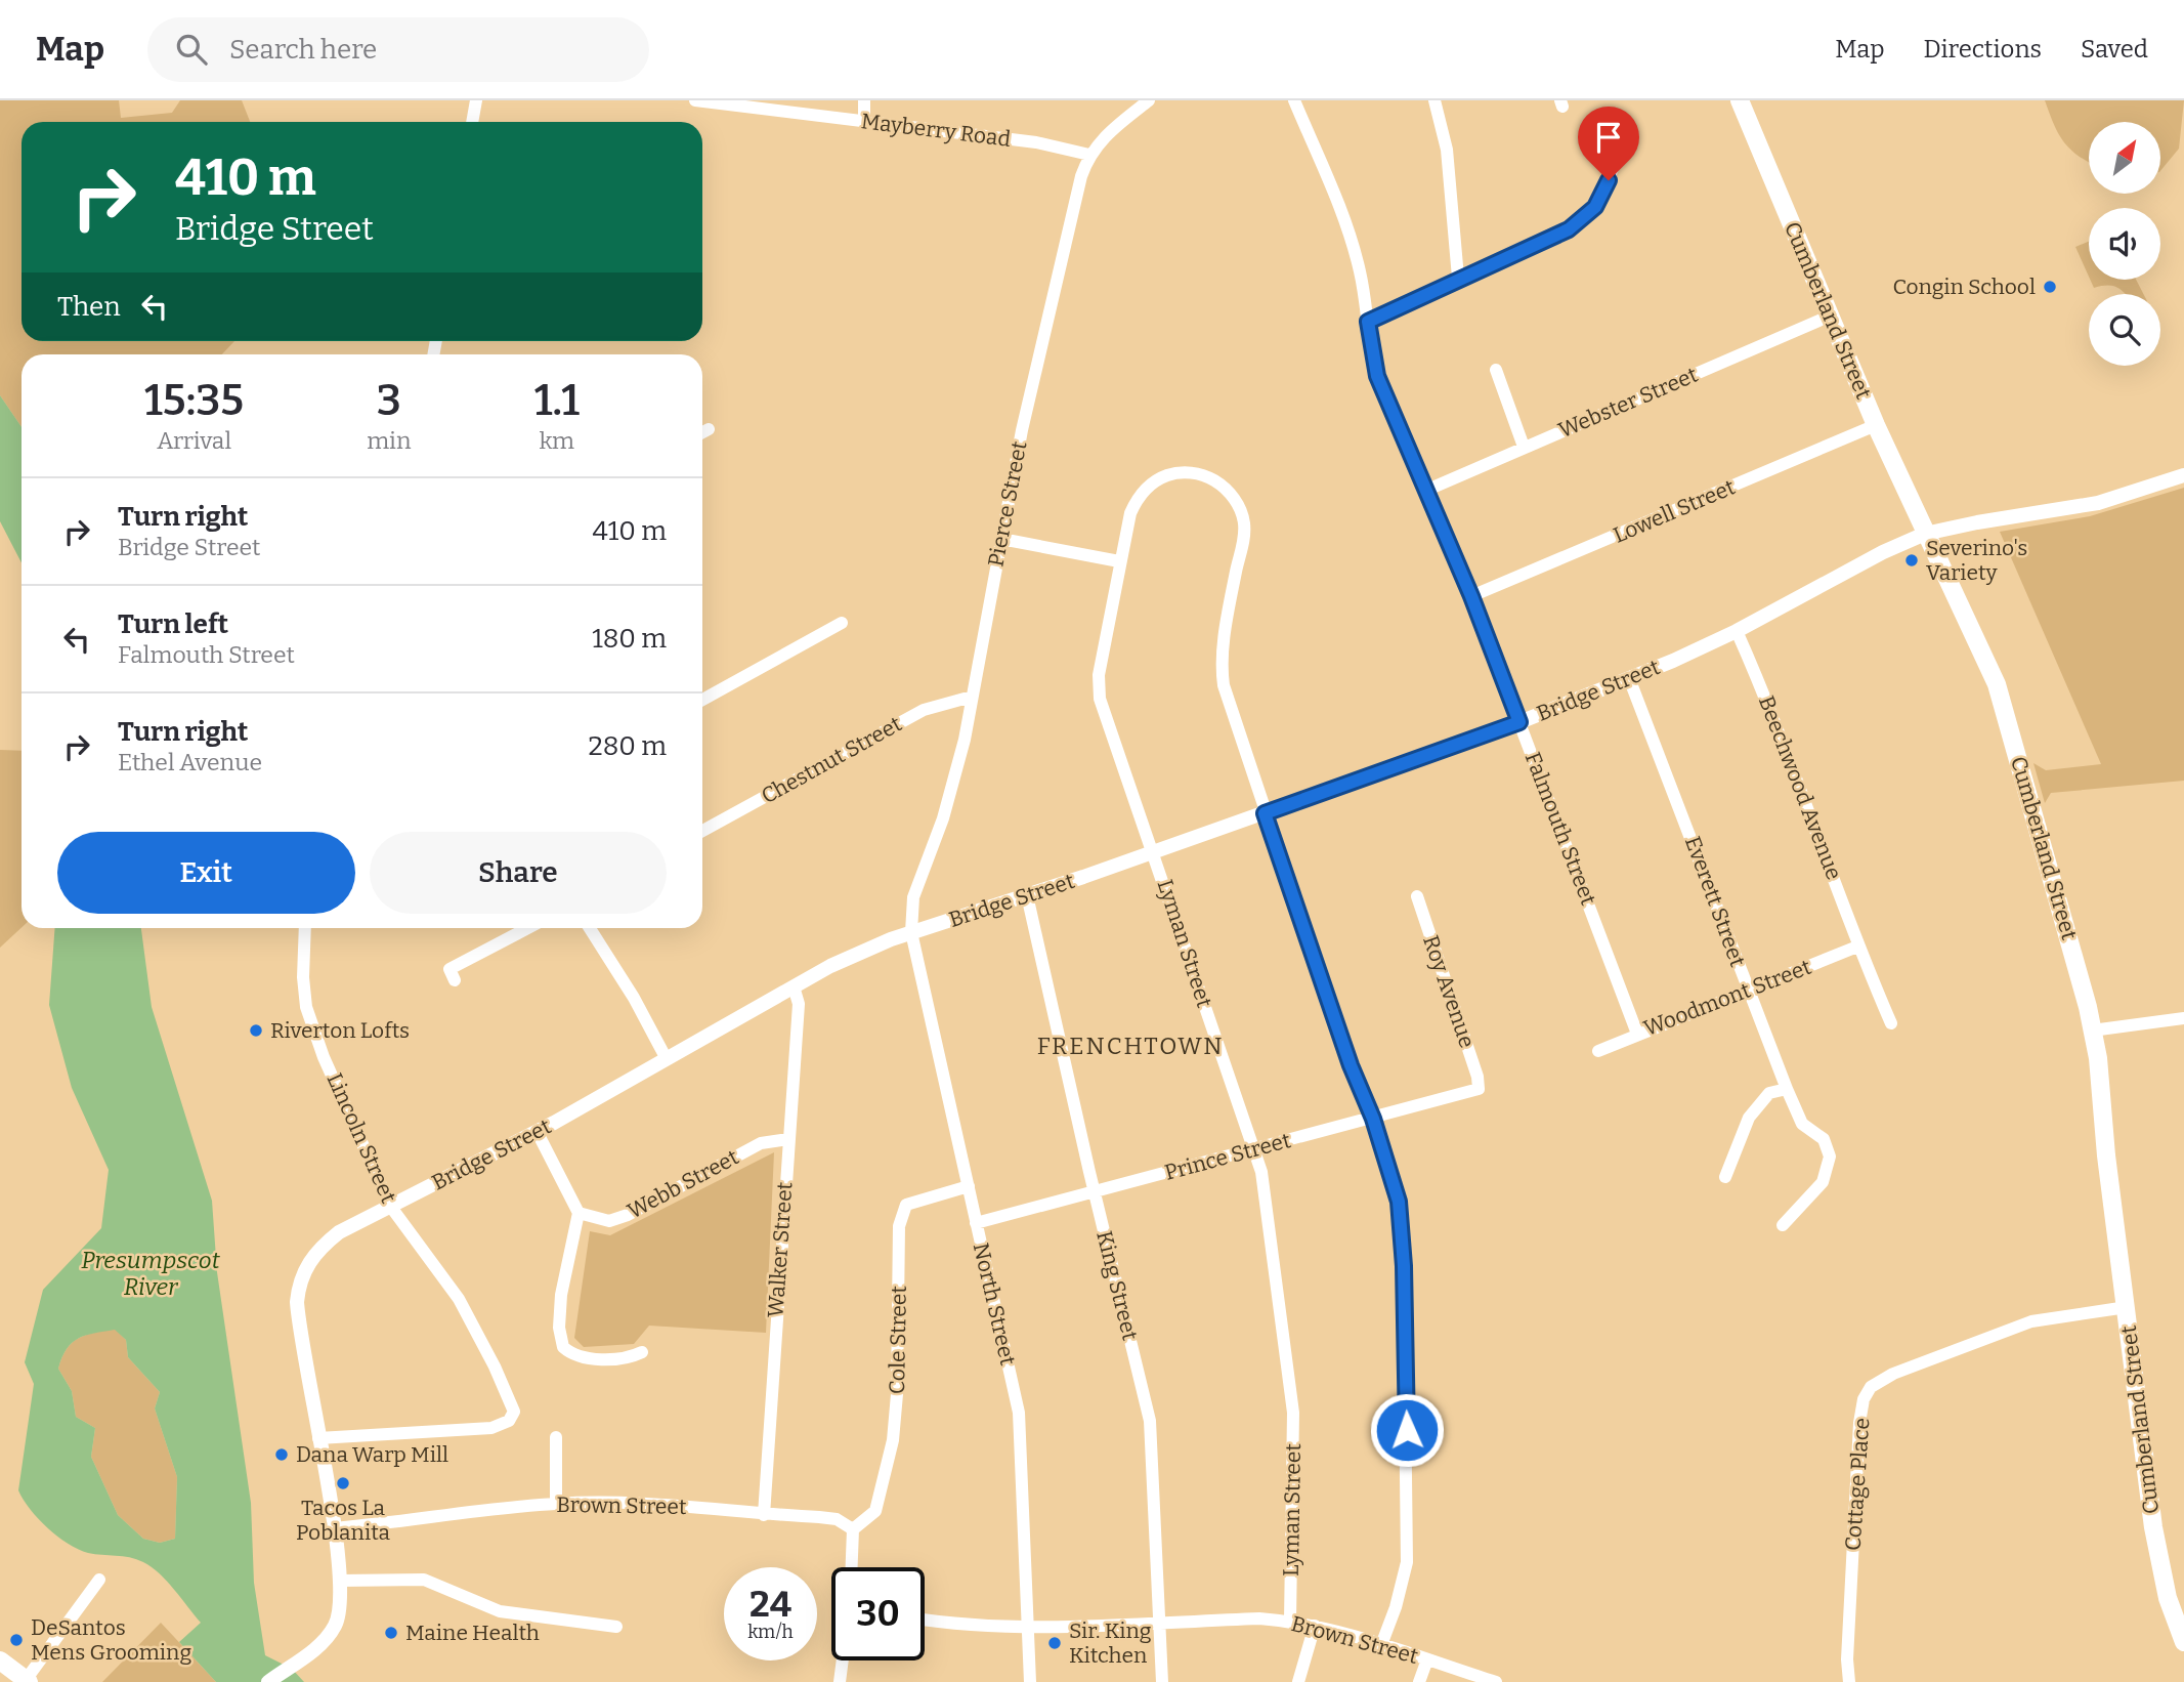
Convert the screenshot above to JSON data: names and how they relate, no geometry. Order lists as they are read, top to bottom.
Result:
{
  "streets": {
    "main road": ["Cumberland Street"],
    "street": [
      "Mayberry Road",
      "Webster Street",
      "Pierce Street",
      "Lowell Street",
      "Bridge Street",
      "Chestnut Street",
      "Beechwood Avenue",
      "Falmouth Street",
      "Everett Street",
      "Lyman Street",
      "Roy Avenue",
      "Woodmont Street",
      "Lincoln Street",
      "Prince Street",
      "Webb Street",
      "Walker Street",
      "King Street",
      "North Street",
      "Cole Street",
      "Cottage Place",
      "Brown Street"
    ]
  },
  "crossings": [
    ["Mayberry Road", "Pierce Street"],
    ["Cumberland Street", "Webster Street"],
    ["Cumberland Street", "Lowell Street"],
    ["Cumberland Street", "Bridge Street"],
    ["Cumberland Street", "Cottage Place"],
    ["Webster Street", "Falmouth Street"],
    ["Pierce Street", "Bridge Street"],
    ["Pierce Street", "Chestnut Street"],
    ["Pierce Street", "North Street"],
    ["Lowell Street", "Falmouth Street"],
    ["Bridge Street", "Beechwood Avenue"],
    ["Bridge Street", "Falmouth Street"],
    ["Bridge Street", "Everett Street"],
    ["Bridge Street", "Lyman Street"],
    ["Bridge Street", "Lincoln Street"],
    ["Bridge Street", "Walker Street"],
    ["Bridge Street", "King Street"],
    ["Bridge Street", "North Street"],
    ["Bridge Street", "Brown Street"],
    ["Beechwood Avenue", "Woodmont Street"],
    ["Falmouth Street", "Woodmont Street"],
    ["Everett Street", "Woodmont Street"],
    ["Lyman Street", "Prince Street"],
    ["Lyman Street", "Brown Street"],
    ["Roy Avenue", "Prince Street"],
    ["Prince Street", "King Street"],
    ["Prince Street", "North Street"],
    ["Webb Street", "Walker Street"],
    ["Walker Street", "Brown Street"],
    ["King Street", "Brown Street"],
    ["North Street", "Cole Street"],
    ["North Street", "Brown Street"],
    ["Cole Street", "Brown Street"]
  ],
  "districts": ["FRENCHTOWN"],
  "water": ["Presumpscot River"],
  "places": [
    "Congin School",
    "Severino's Variety",
    "Riverton Lofts",
    "Dana Warp Mill",
    "Tacos La Poblanita",
    "Maine Health",
    "DeSantos Mens Grooming",
    "Sir. King Kitchen"
  ],
  "north": "top right",
  "page": {
    "header": "Map",
    "search": "Search here",
    "nav": ["Map", "Directions", "Saved"],
    "turn": ["410 m", "Bridge Street"],
    "then": "Then",
    "eta": [
      "15:35",
      "Arrival",
      "3",
      "min",
      "1.1",
      "km"
    ],
    "list": [
      {
        "name": "Turn right",
        "note": "Bridge Street",
        "value": "410 m"
      },
      {
        "name": "Turn left",
        "note": "Falmouth Street",
        "value": "180 m"
      },
      {
        "name": "Turn right",
        "note": "Ethel Avenue",
        "value": "280 m"
      }
    ],
    "buttons": ["Exit", "Share"],
    "speed": "24 km/h",
    "limit": "30"
  }
}
